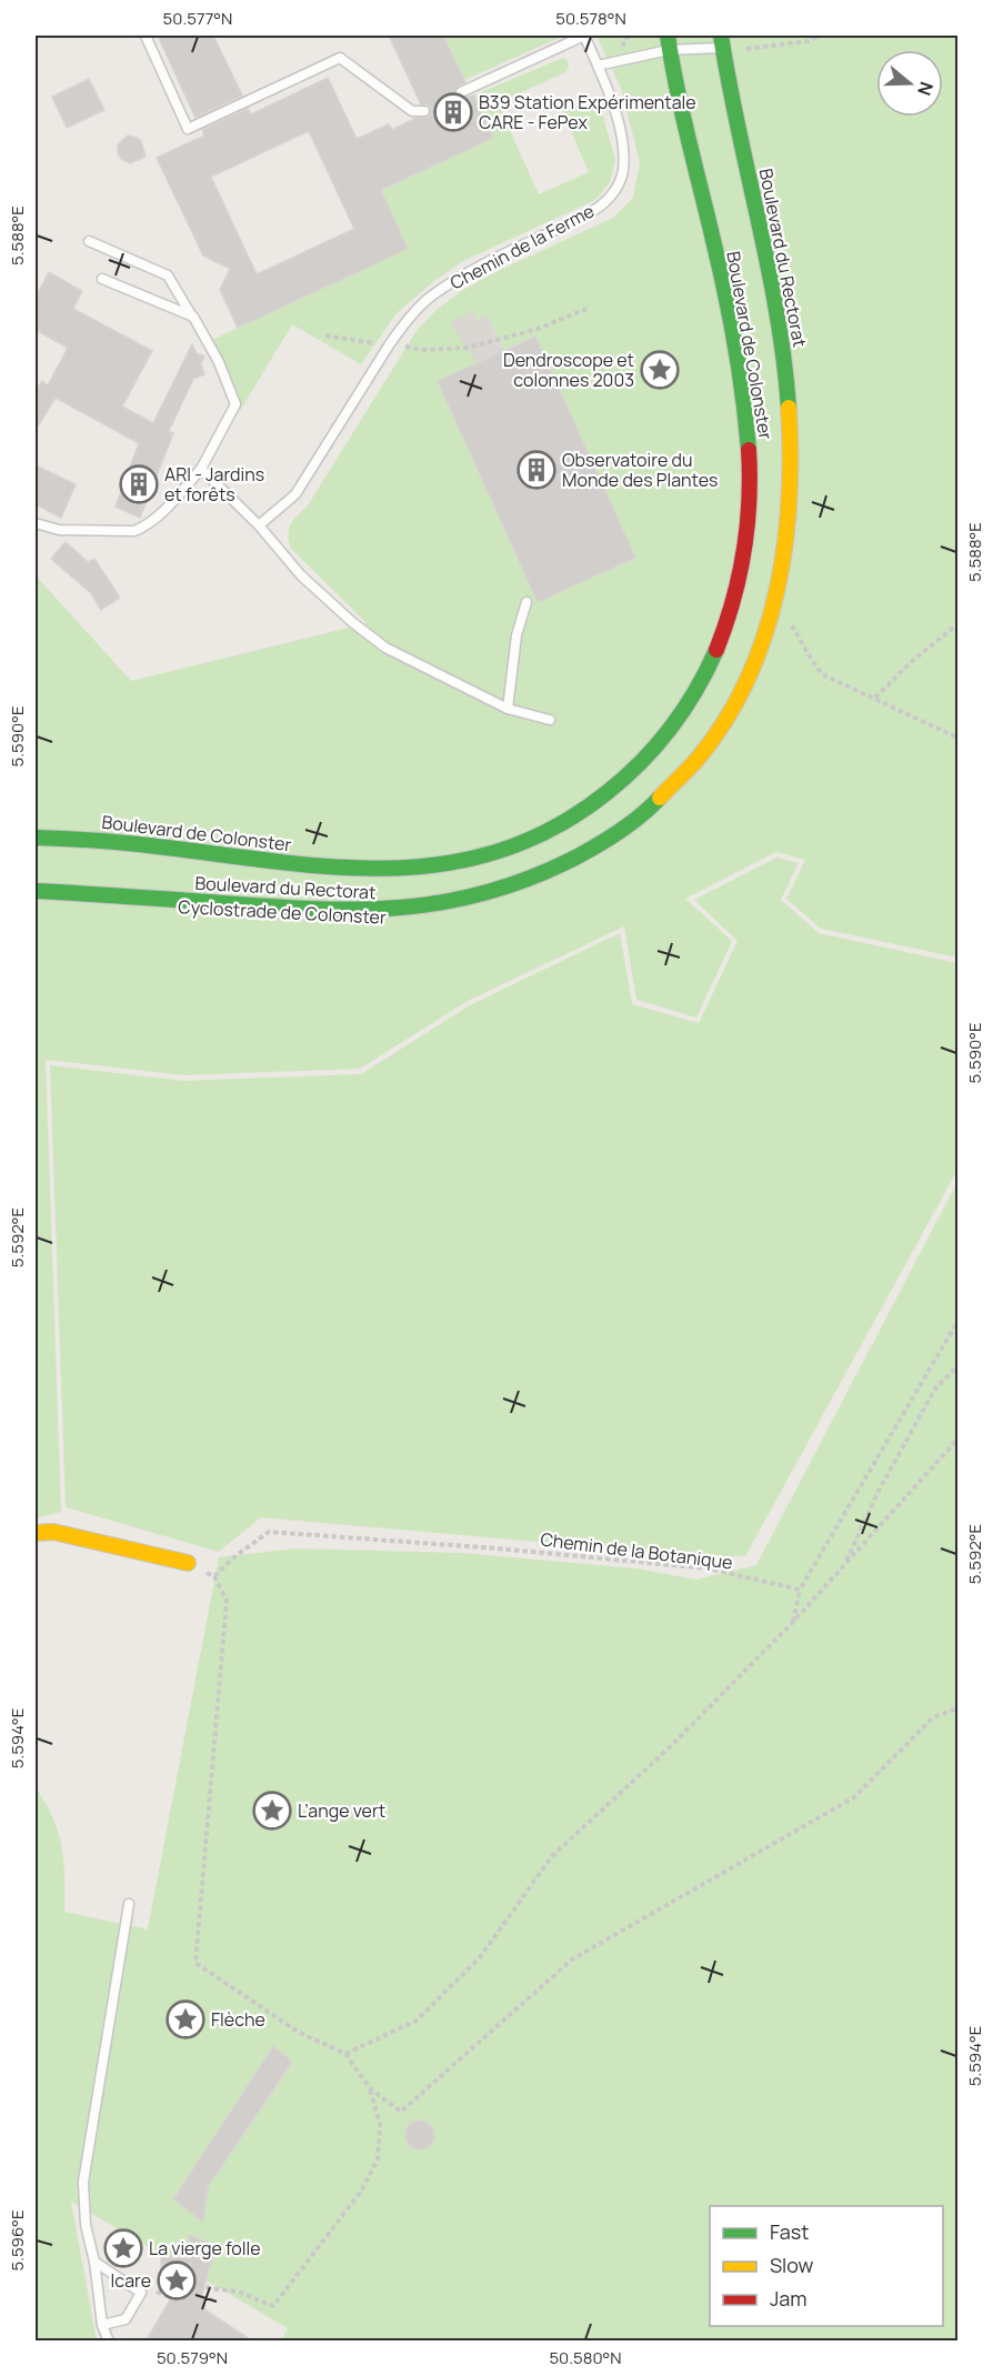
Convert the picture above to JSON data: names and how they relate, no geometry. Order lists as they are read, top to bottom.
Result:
{
  "streets": {
    "street": ["Boulevard du Rectorat", "Boulevard de Colonster"],
    "lane": ["Chemin de la Ferme"],
    "path": ["Chemin de la Botanique"]
  },
  "places": {
    "building": ["B39 Station Expérimentale CARE - FePex", "Observatoire du Monde des Plantes", "ARI - Jardins et forêts"],
    "place": [
      "Dendroscope et colonnes 2003",
      "L’ange vert",
      "Flèche",
      "La vierge folle",
      "Icare"
    ]
  },
  "legend": ["Fast", "Slow", "Jam"],
  "north": "right",
  "coordinates": [
    "50.577°N",
    "50.578°N",
    "5.588°E",
    "5.590°E",
    "5.592°E",
    "5.594°E",
    "5.596°E",
    "50.579°N",
    "50.580°N"
  ]
}
